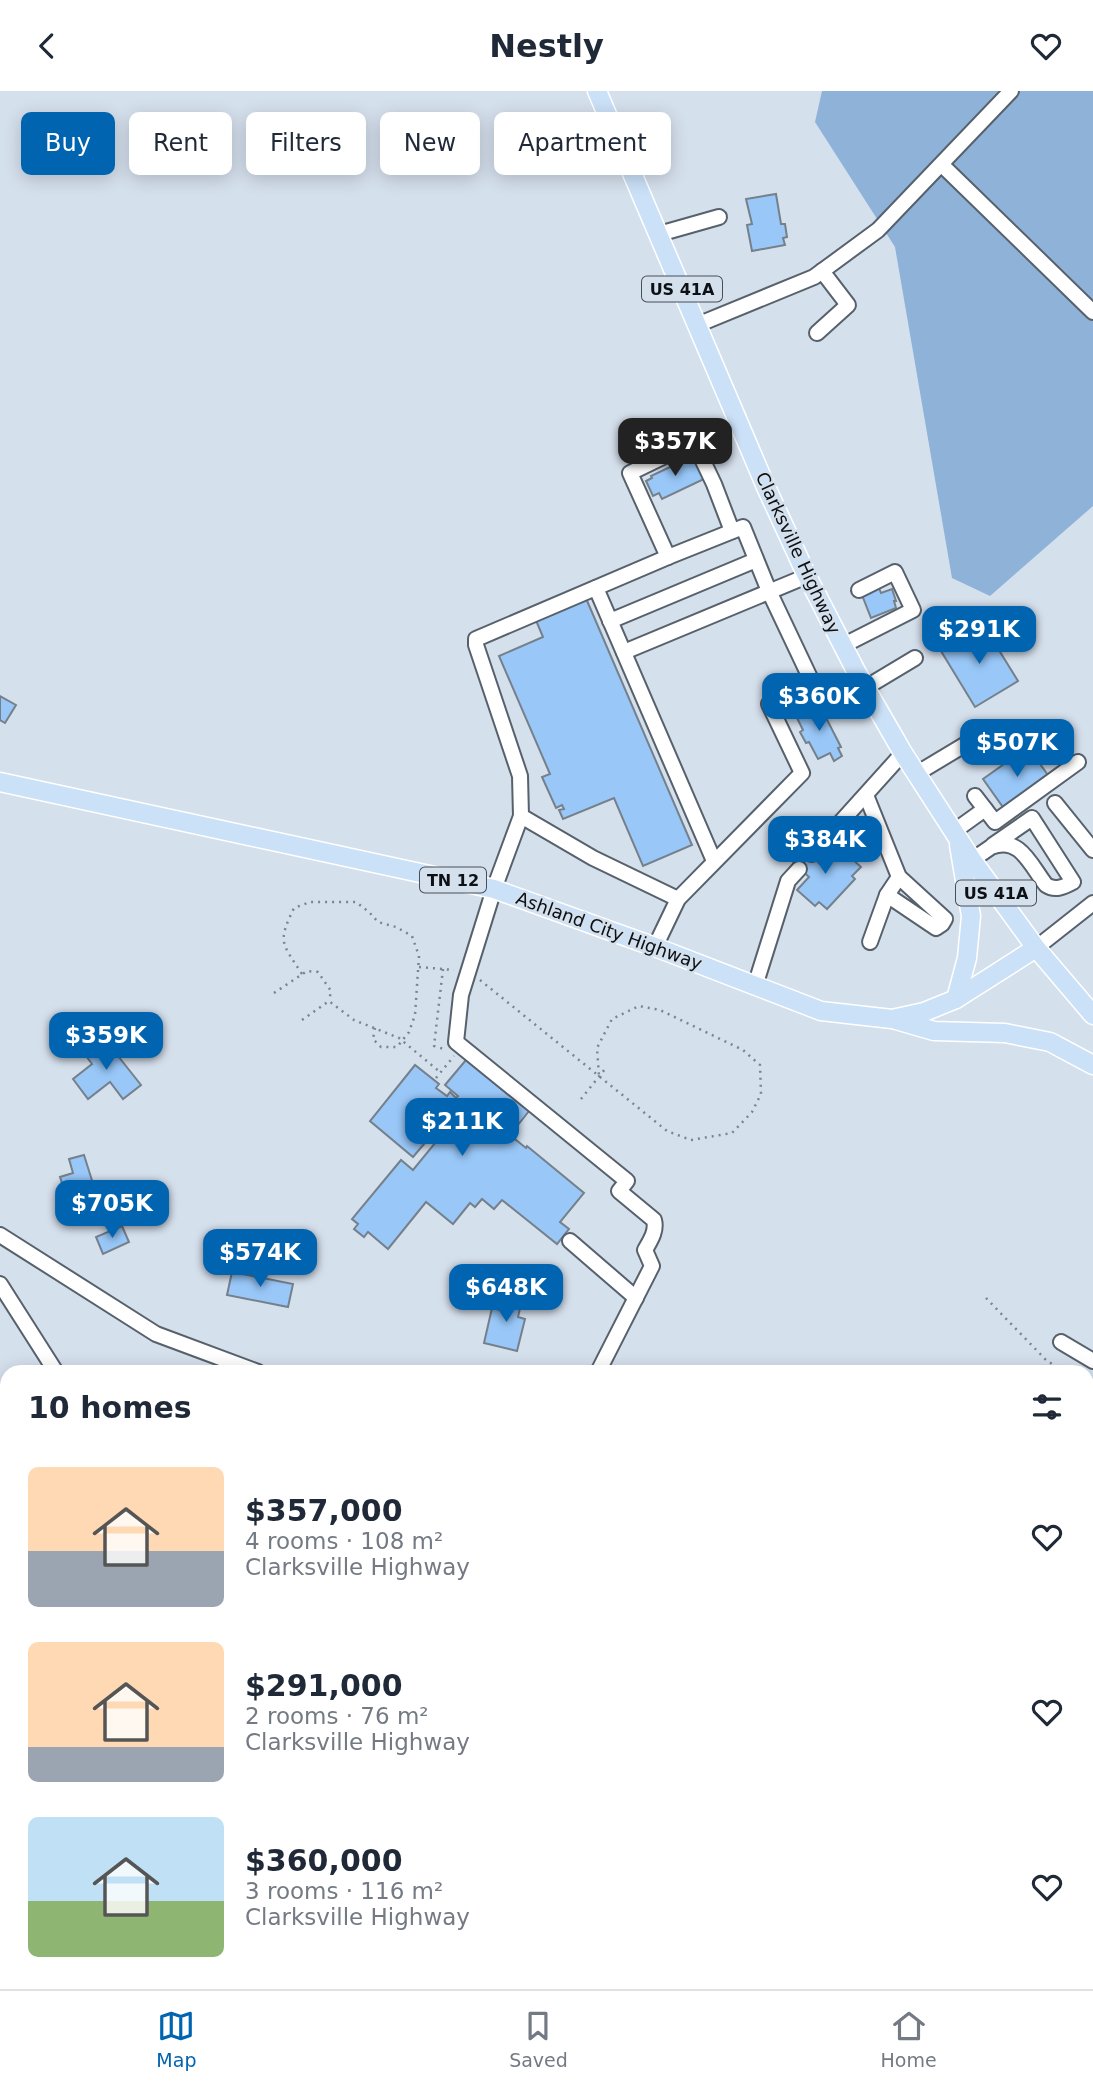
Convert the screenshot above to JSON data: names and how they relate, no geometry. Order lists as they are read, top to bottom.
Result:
{
  "streets": {
    "main road": [
      "US 41A",
      "Clarksville Highway",
      "TN 12",
      "Ashland City Highway"
    ]
  },
  "crossings": [
    ["US 41A", "Clarksville Highway"],
    ["US 41A", "Ashland City Highway"],
    ["Clarksville Highway", "Ashland City Highway"]
  ],
  "page": {
    "header": "Nestly",
    "chip": [
      "Buy",
      "Rent",
      "Filters",
      "New",
      "Apartment"
    ],
    "price": [
      "$357K",
      "$291K",
      "$360K",
      "$507K",
      "$384K",
      "$359K",
      "$211K",
      "$705K",
      "$574K",
      "$648K"
    ],
    "heading": "10 homes",
    "list": [
      {
        "name": "$357,000",
        "note": "4 rooms · 108 m² · Clarksville Highway"
      },
      {
        "name": "$291,000",
        "note": "2 rooms · 76 m² · Clarksville Highway"
      },
      {
        "name": "$360,000",
        "note": "3 rooms · 116 m² · Clarksville Highway"
      }
    ],
    "tabs": ["Map", "Saved", "Home"]
  }
}
